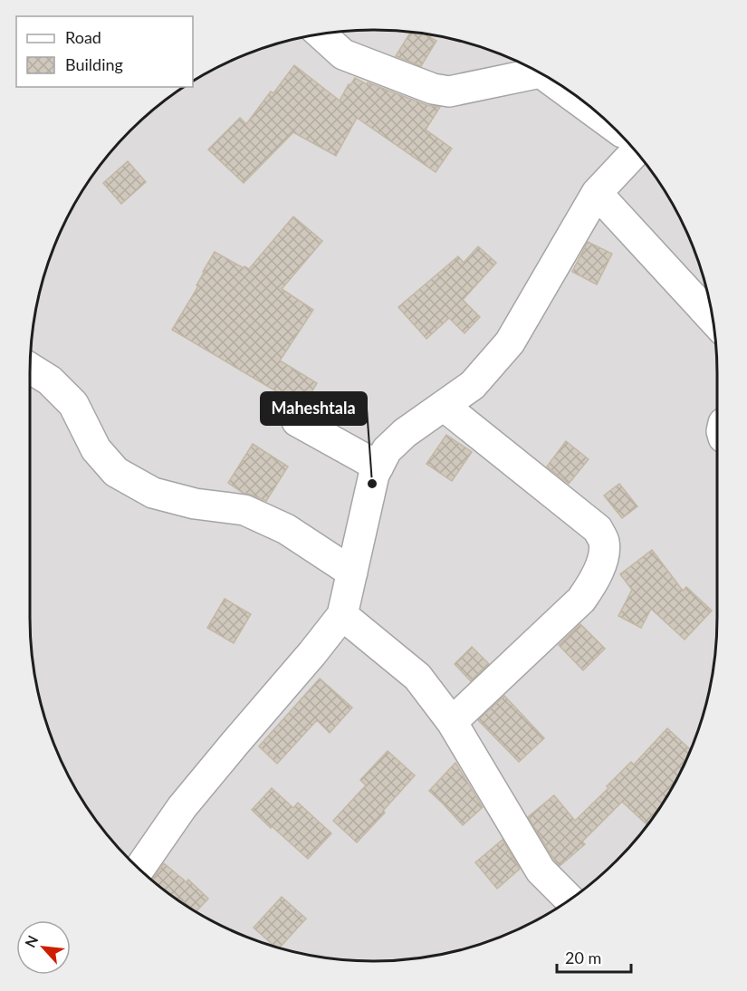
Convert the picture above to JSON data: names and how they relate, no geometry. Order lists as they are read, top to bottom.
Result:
{
  "places": ["Maheshtala"],
  "legend": ["Road", "Building"],
  "scale_bar": "20 m",
  "north": "top left"
}
